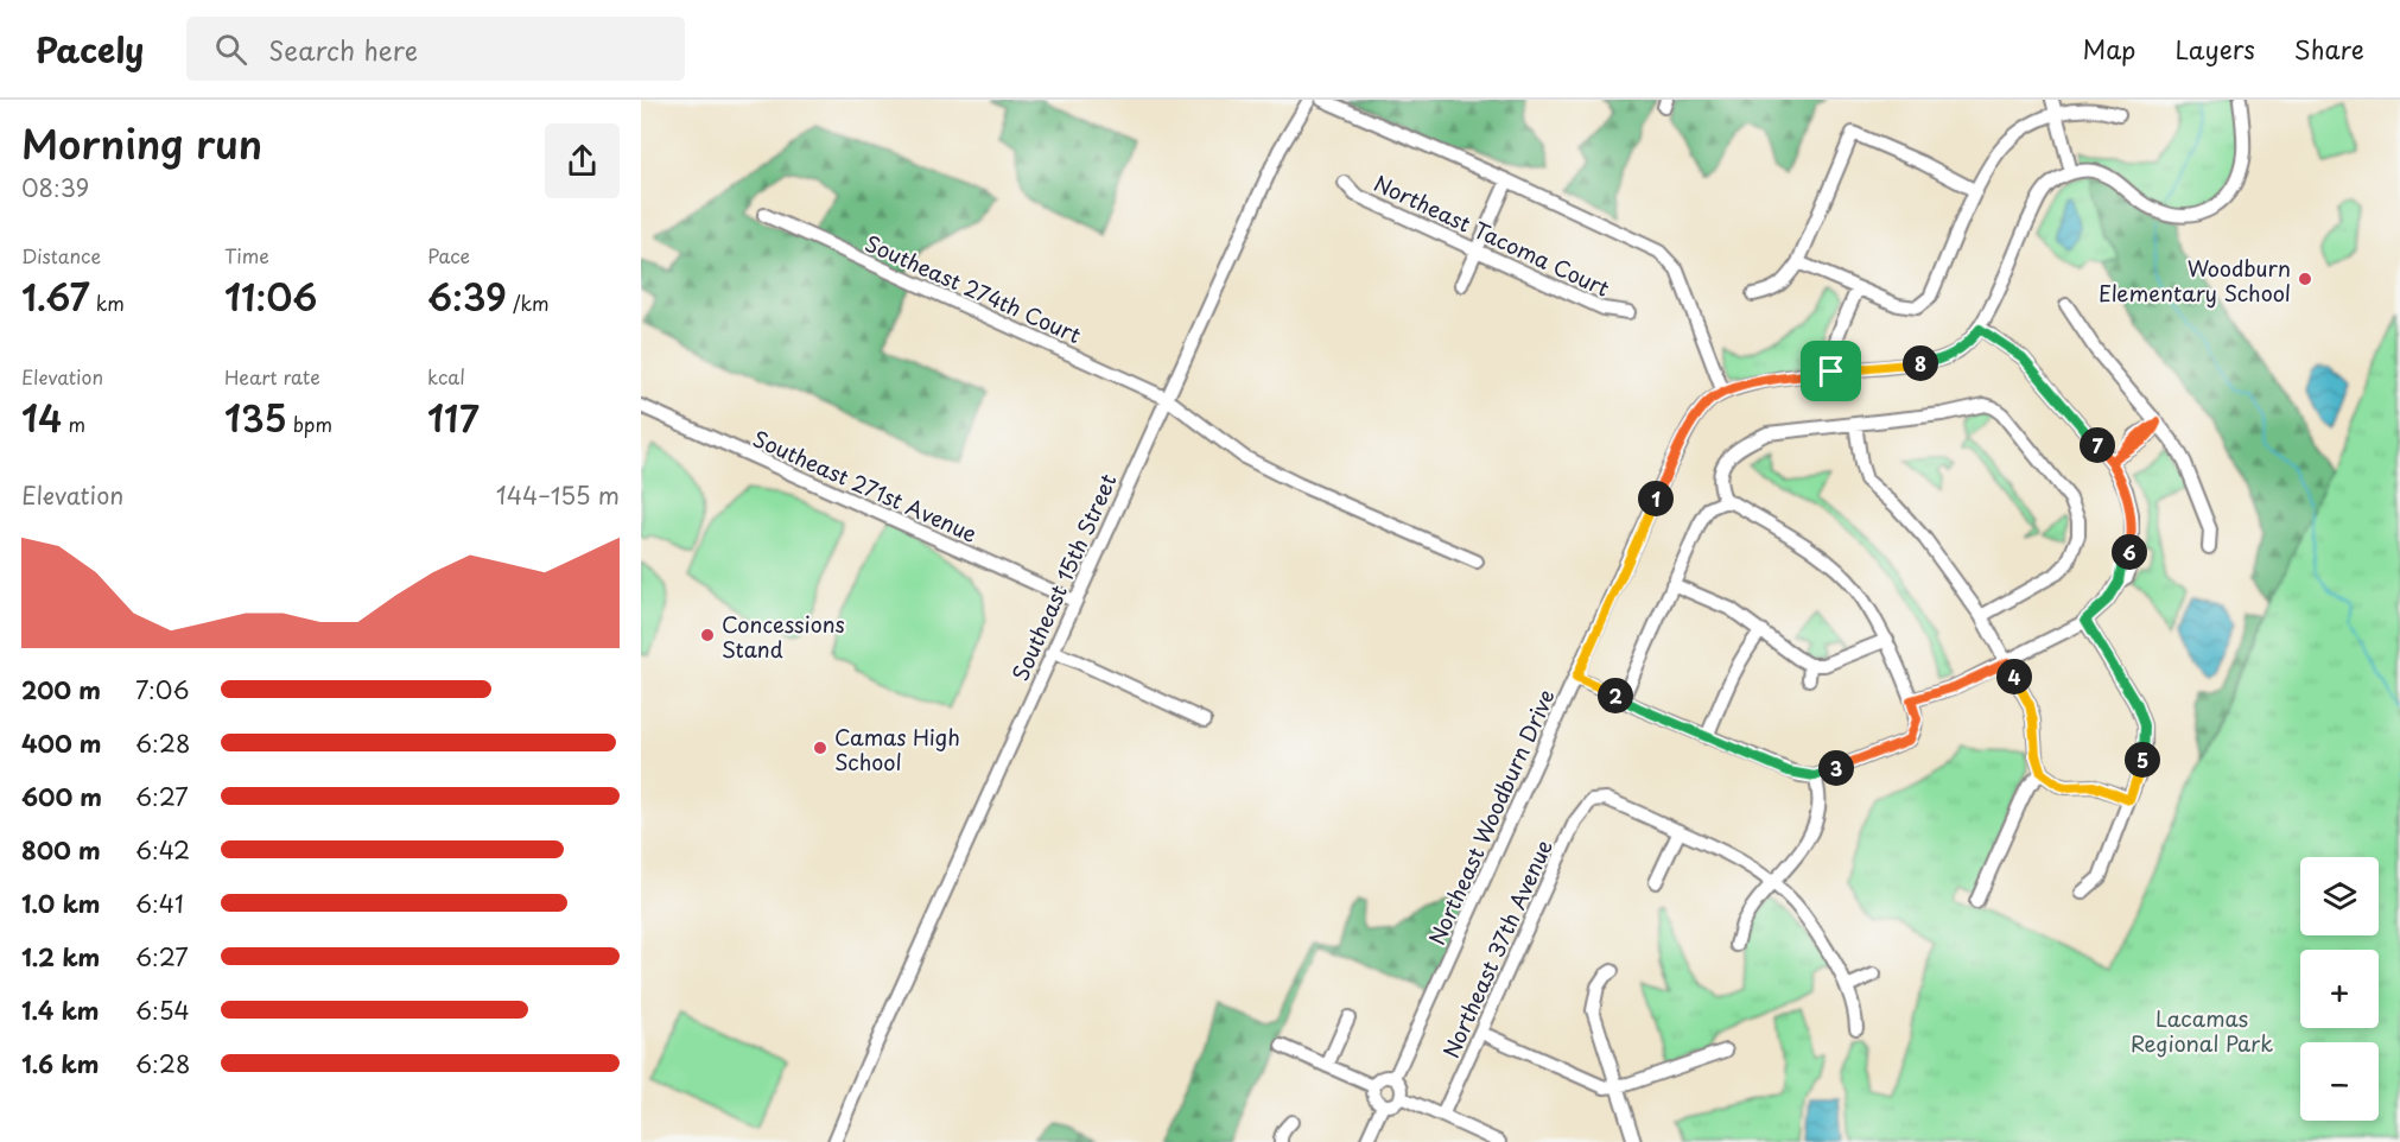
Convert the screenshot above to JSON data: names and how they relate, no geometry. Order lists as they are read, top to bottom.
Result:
{
  "streets": {
    "street": [
      "Northeast Tacoma Court",
      "Southeast 274th Court",
      "Southeast 271st Avenue",
      "Southeast 15th Street",
      "Northeast Woodburn Drive",
      "Northeast 37th Avenue"
    ]
  },
  "crossings": [
    ["Southeast 274th Court", "Southeast 15th Street"],
    ["Southeast 271st Avenue", "Southeast 15th Street"]
  ],
  "parks": ["Lacamas Regional Park"],
  "places": ["Woodburn Elementary School", "Concessions Stand", "Camas High School"],
  "page": {
    "header": "Pacely",
    "search": "Search here",
    "nav": ["Map", "Layers", "Share"],
    "heading": ["Morning run", "08:39"],
    "stats": [
      ["Distance", "1.67 km"],
      ["Time", "11:06"],
      ["Pace", "6:39 /km"],
      ["Elevation", "14 m"],
      ["Heart rate", "135 bpm"],
      ["kcal", "117"]
    ],
    "pins": [
      "8",
      "7",
      "1",
      "6",
      "4",
      "2",
      "5",
      "3"
    ],
    "chart": ["Elevation", "144–155 m"],
    "list": [
      {
        "name": "200 m",
        "note": "7:06"
      },
      {
        "name": "400 m",
        "note": "6:28"
      },
      {
        "name": "600 m",
        "note": "6:27"
      },
      {
        "name": "800 m",
        "note": "6:42"
      },
      {
        "name": "1.0 km",
        "note": "6:41"
      },
      {
        "name": "1.2 km",
        "note": "6:27"
      },
      {
        "name": "1.4 km",
        "note": "6:54"
      },
      {
        "name": "1.6 km",
        "note": "6:28"
      }
    ],
    "map_buttons": ["+", "−"]
  }
}
